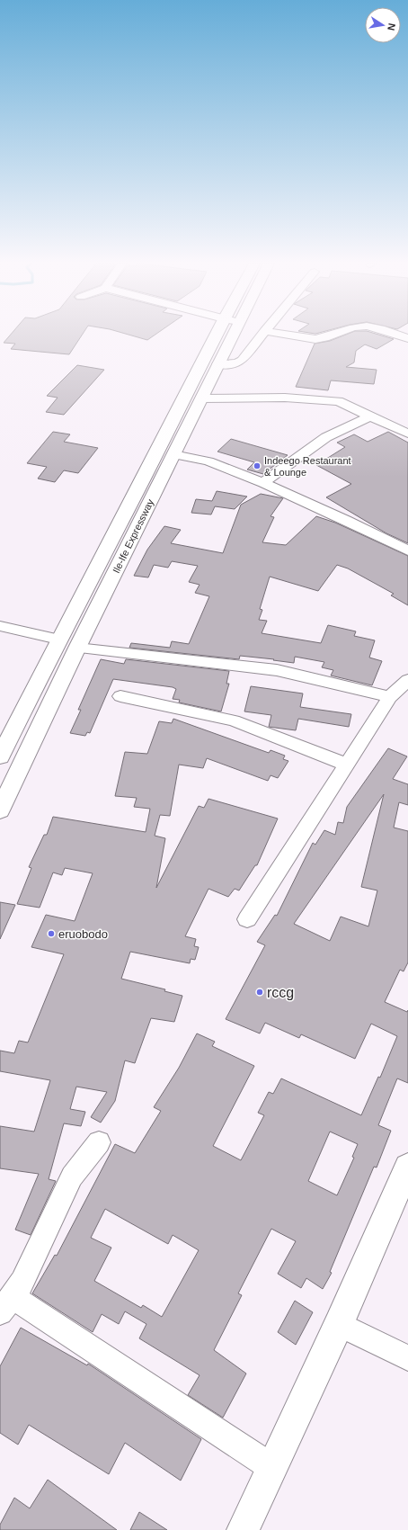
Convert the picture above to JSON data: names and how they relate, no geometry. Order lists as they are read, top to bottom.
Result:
{
  "streets": {
    "main road": ["Ile-Ife Expressway"]
  },
  "places": ["Indeego Restaurant & Lounge", "eruobodo", "rccg"],
  "north": "right"
}
